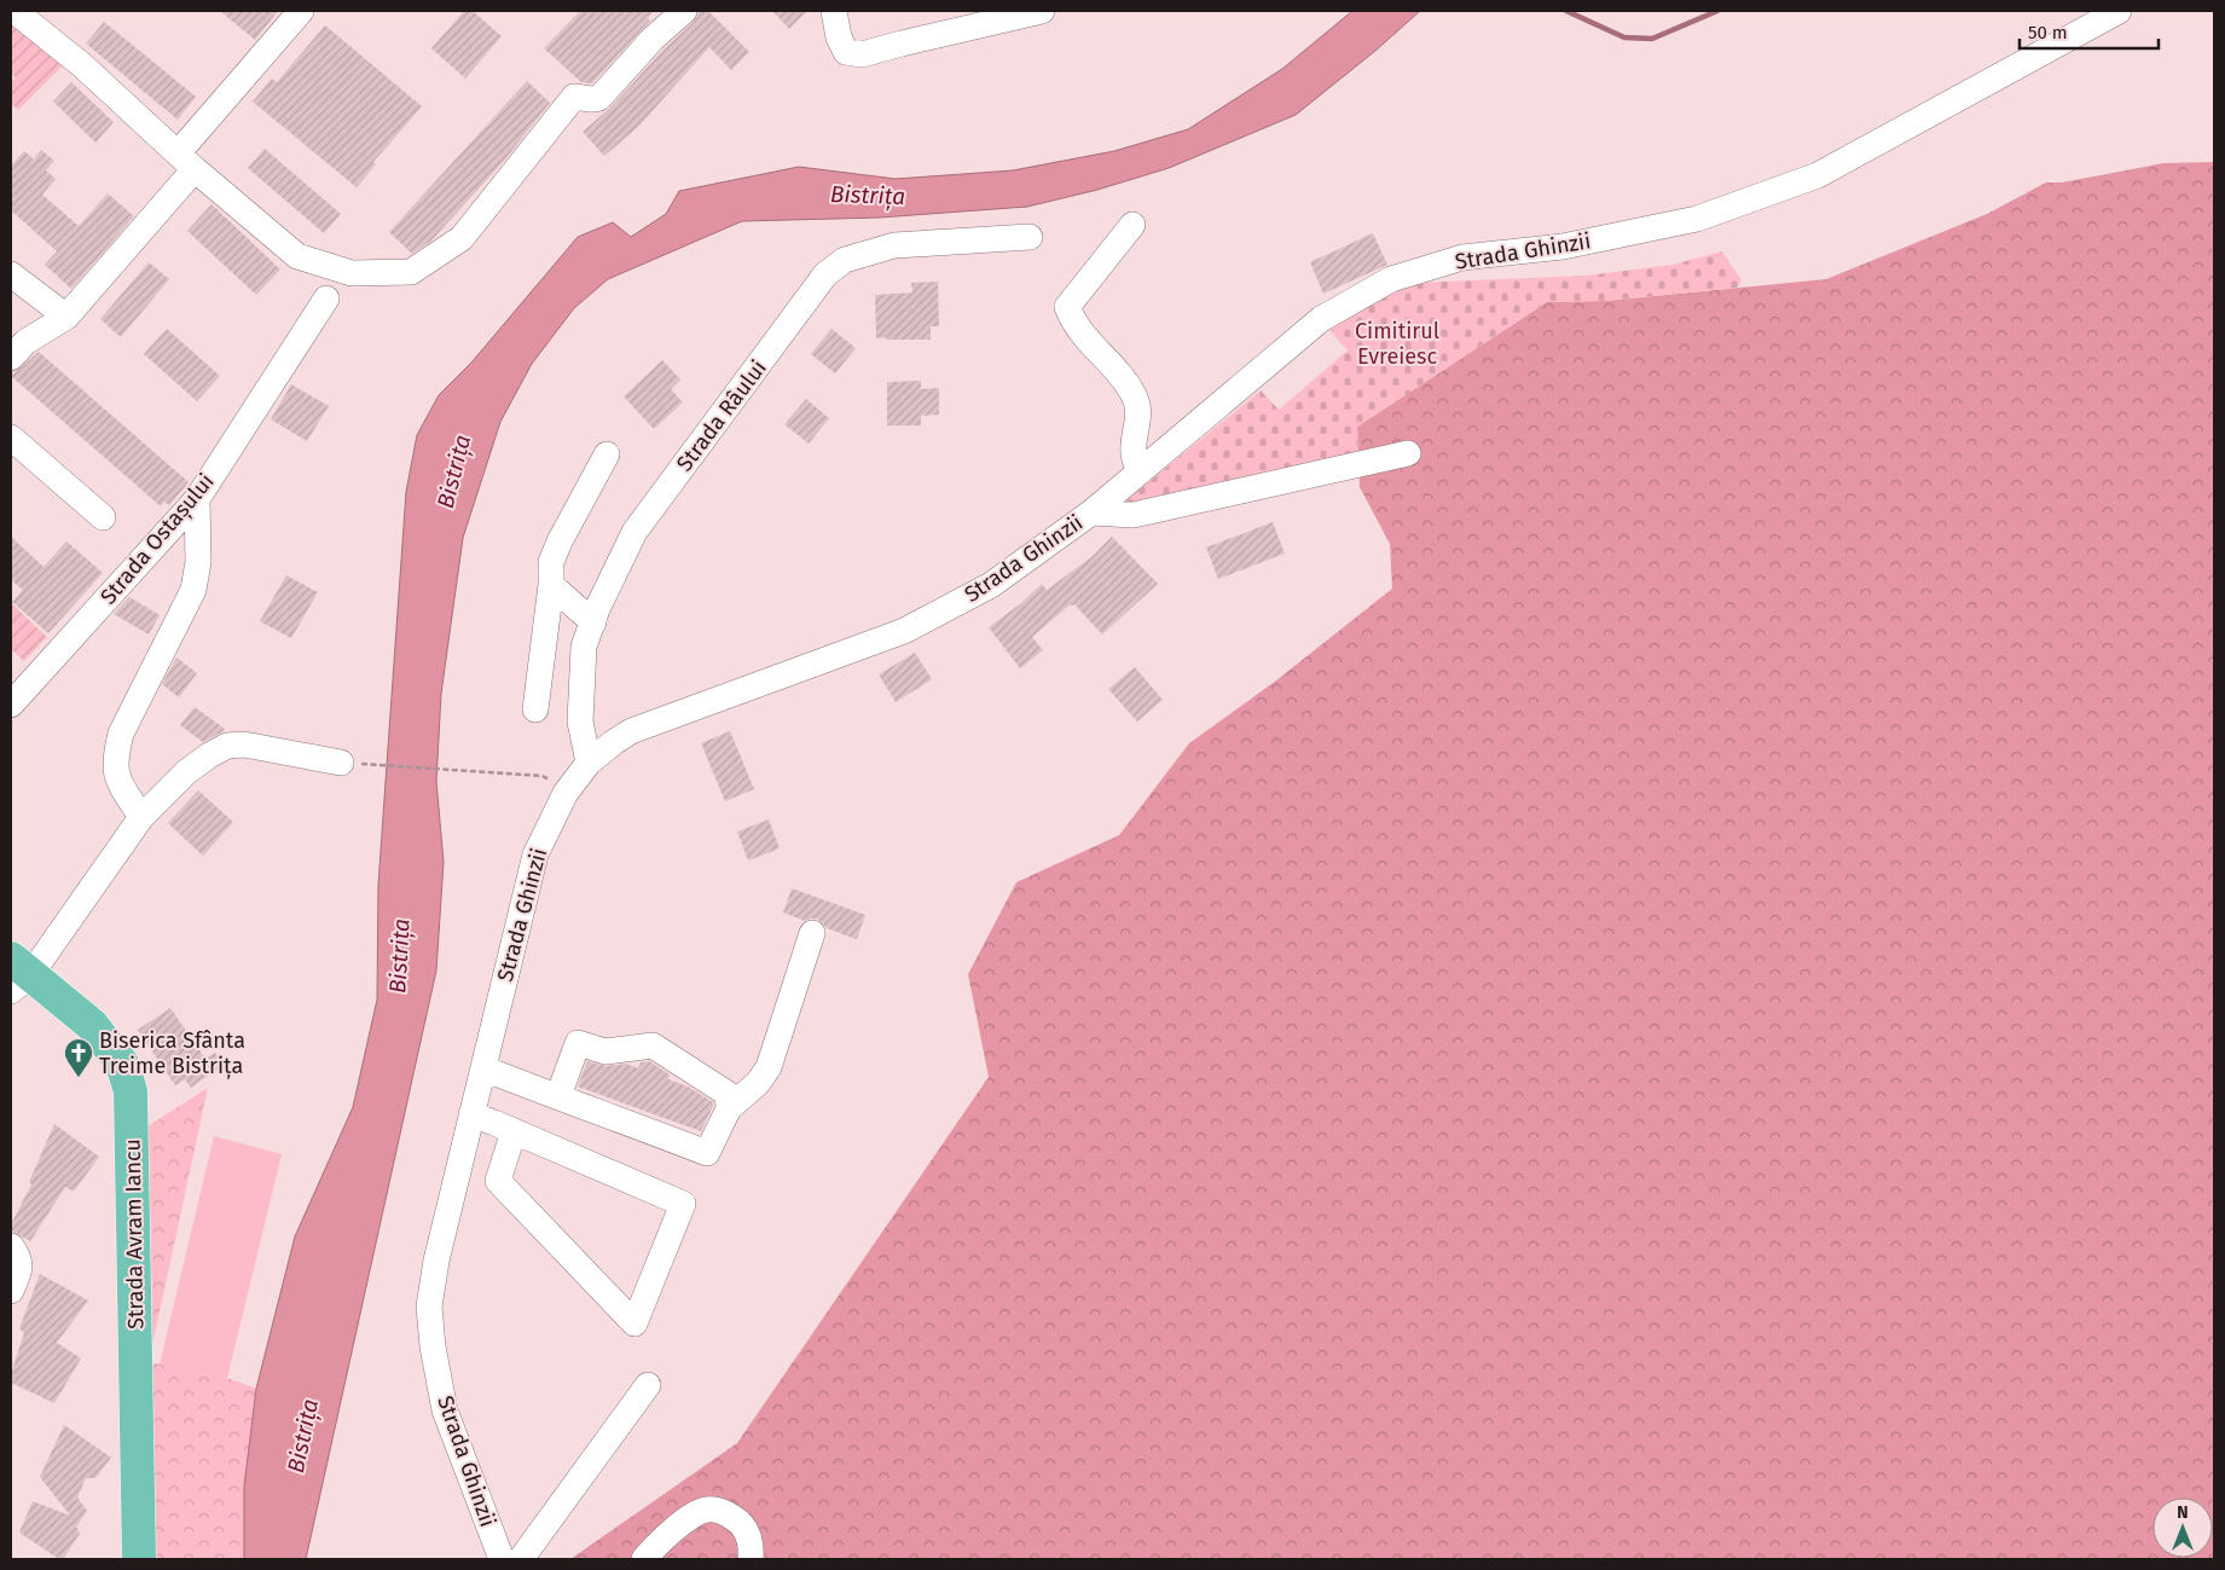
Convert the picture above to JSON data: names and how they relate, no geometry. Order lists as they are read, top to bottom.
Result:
{
  "streets": {
    "main road": ["Strada Avram Iancu"],
    "street": ["Strada Ghinzii", "Strada Râului", "Strada Ostașului"]
  },
  "crossings": [
    ["Strada Ghinzii", "Strada Râului"]
  ],
  "water": ["Bistrița"],
  "parks": ["Cimitirul Evreiesc"],
  "places": {
    "church": ["Biserica Sfânta Treime Bistrița"]
  },
  "scale_bar": "50 m",
  "north": "top"
}
